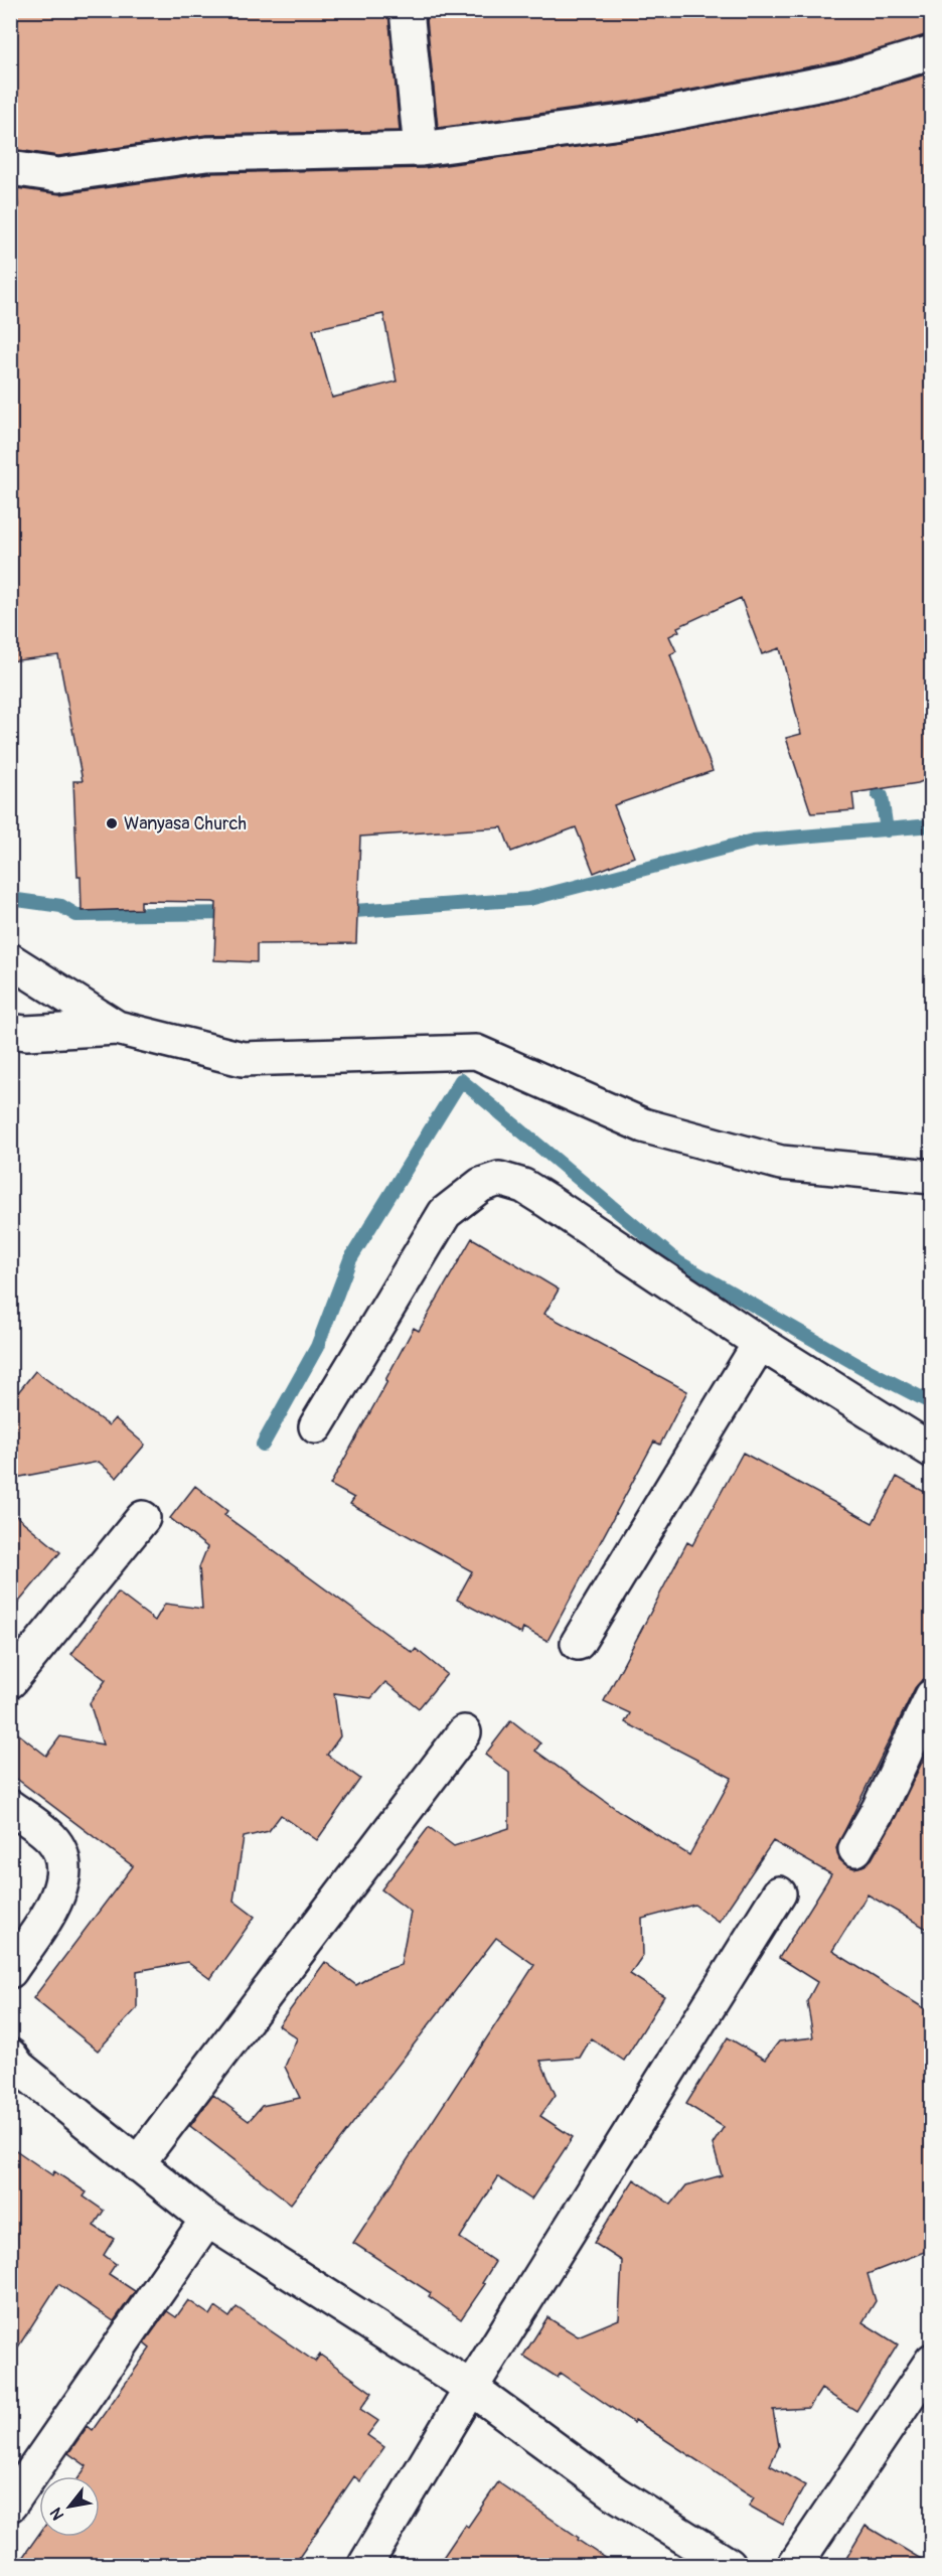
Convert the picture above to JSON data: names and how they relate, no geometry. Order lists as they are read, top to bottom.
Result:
{
  "places": ["Wanyasa Church"],
  "north": "bottom left"
}
